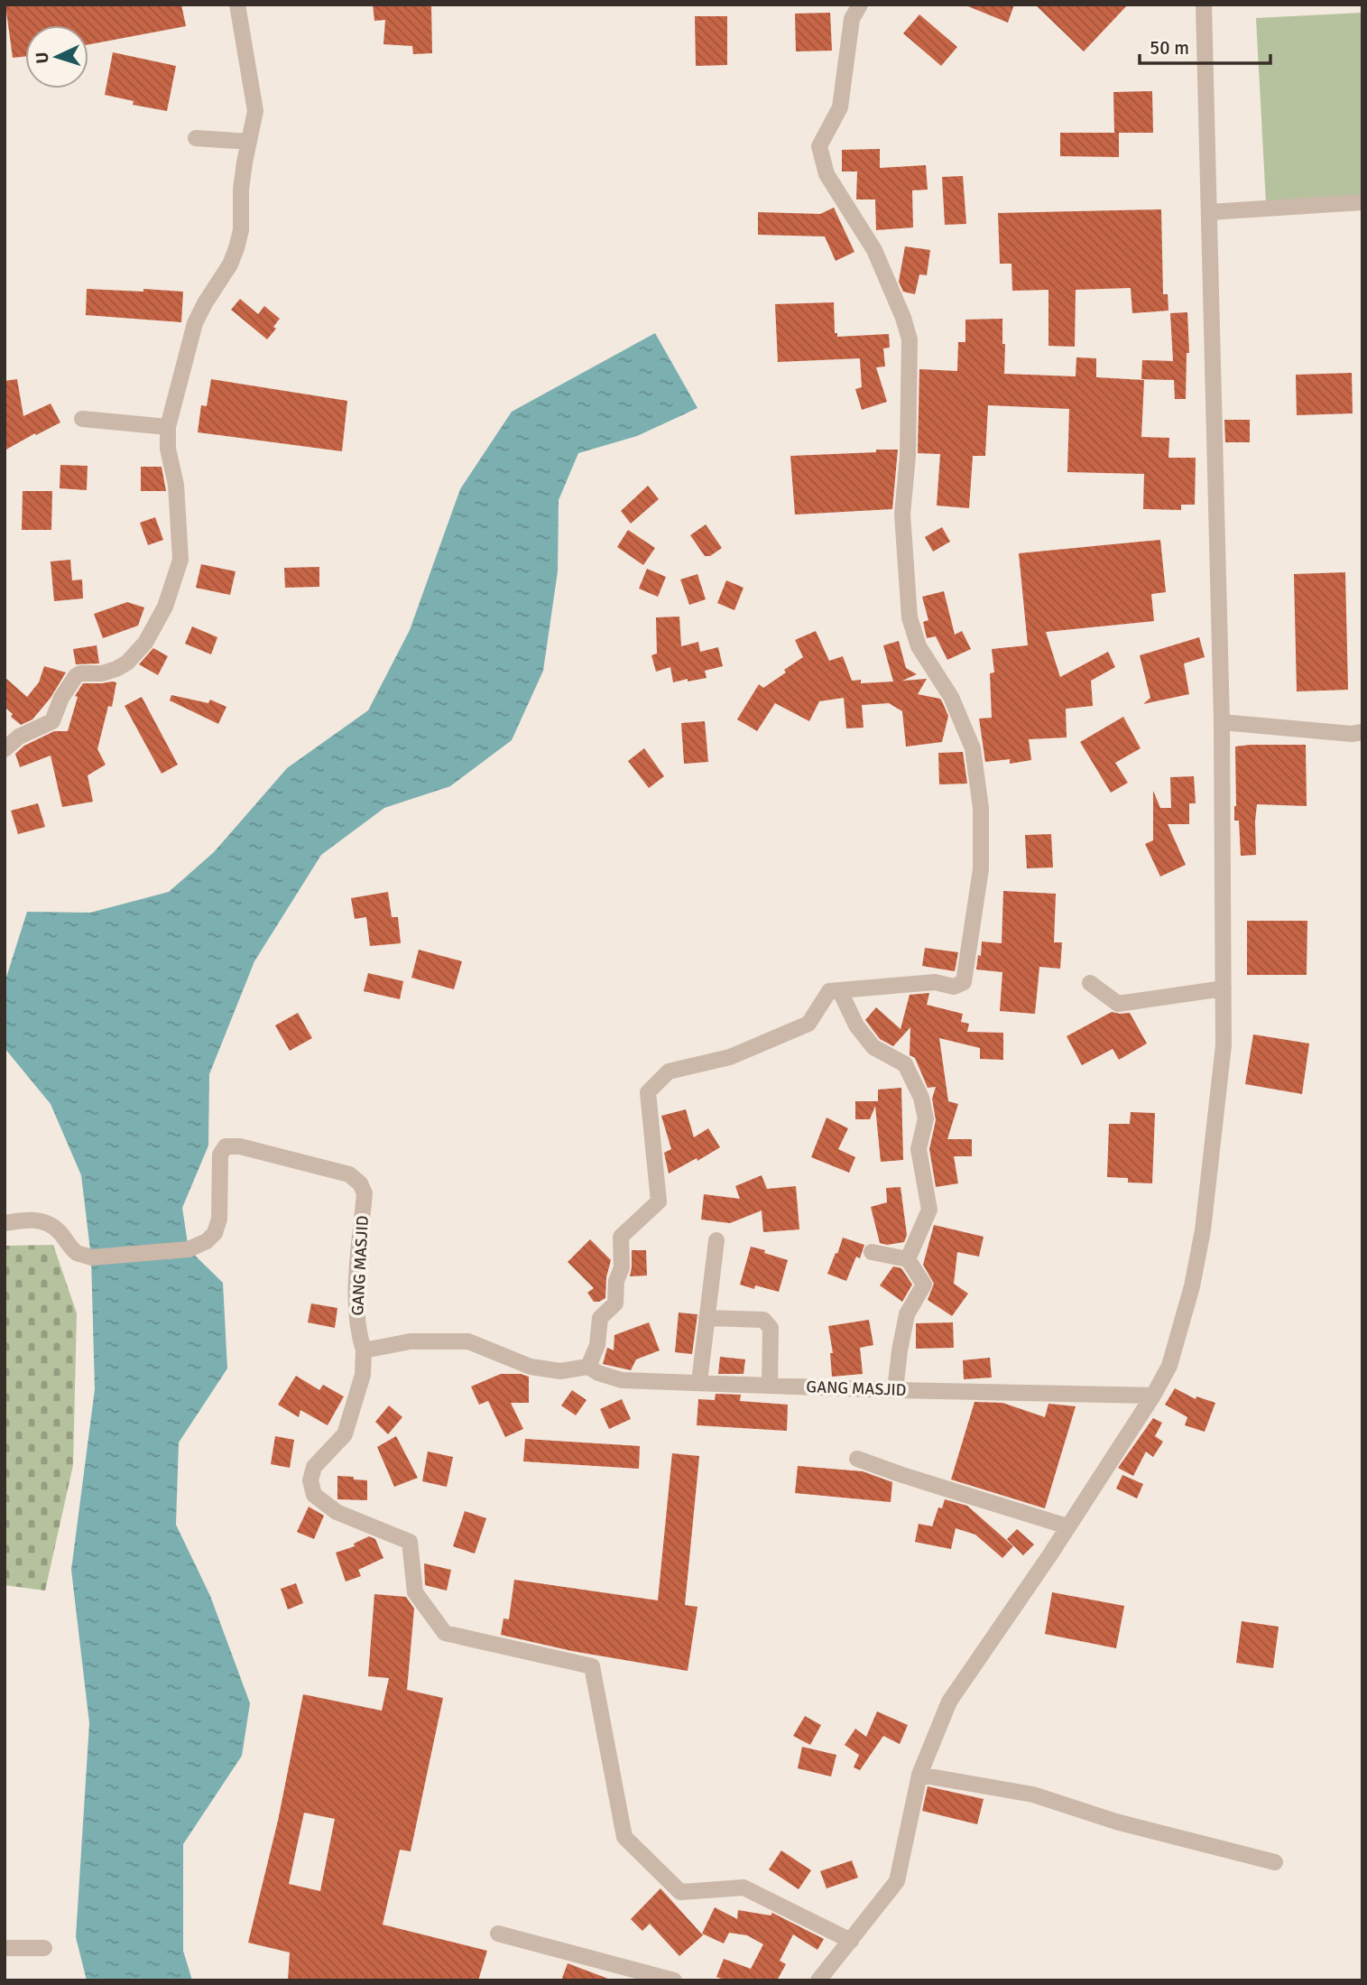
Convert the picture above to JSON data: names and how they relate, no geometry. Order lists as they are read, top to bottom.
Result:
{
  "streets": {
    "street": ["GANG MASJID"]
  },
  "scale_bar": "50 m",
  "north": "left"
}
